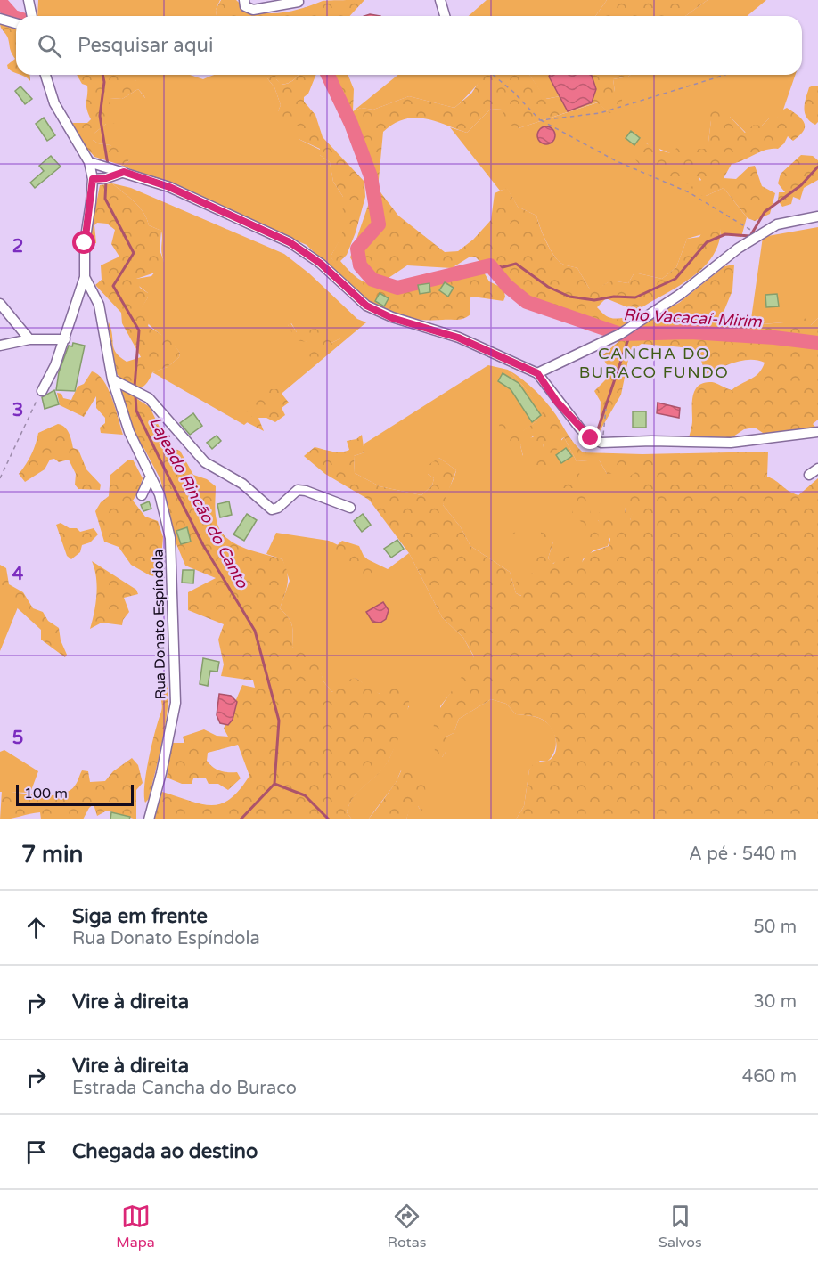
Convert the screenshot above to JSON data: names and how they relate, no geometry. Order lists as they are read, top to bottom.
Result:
{
  "streets": {
    "street": ["Rua Donato Espíndola"]
  },
  "districts": ["CANCHA DO BURACO FUNDO"],
  "water": ["Rio Vacacaí-Mirim", "Lajeado Rincão do Canto"],
  "scale_bar": "100 m",
  "page": {
    "search": "Pesquisar aqui",
    "scale": "100 m",
    "heading": ["7 min", "A pé · 540 m"],
    "list": [
      ["Siga em frente", "Rua Donato Espíndola", "50 m"],
      ["Vire à direita", "30 m"],
      ["Vire à direita", "Estrada Cancha do Buraco", "460 m"],
      "Chegada ao destino"
    ],
    "nav": ["Mapa", "Rotas", "Salvos"]
  },
  "grid": {
    "rows": [
      "2",
      "3",
      "4",
      "5"
    ]
  }
}
